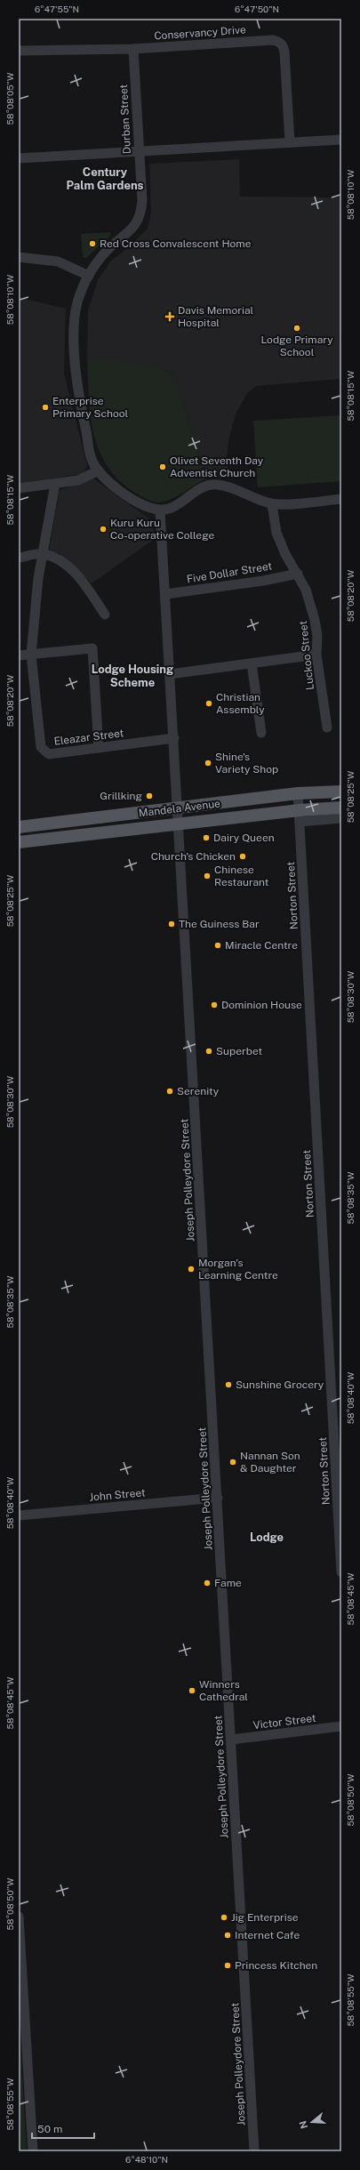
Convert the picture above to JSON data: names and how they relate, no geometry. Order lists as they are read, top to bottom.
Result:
{
  "streets": {
    "main road": ["Mandela Avenue"],
    "street": [
      "Conservancy Drive",
      "Durban Street",
      "Five Dollar Street",
      "Luckoo Street",
      "Eleazar Street",
      "Norton Street",
      "Joseph Polleydore Street",
      "John Street",
      "Victor Street"
    ]
  },
  "crossings": [
    ["Conservancy Drive", "Durban Street"],
    ["Five Dollar Street", "Luckoo Street"],
    ["Mandela Avenue", "Norton Street"],
    ["Mandela Avenue", "Joseph Polleydore Street"],
    ["Joseph Polleydore Street", "John Street"],
    ["Joseph Polleydore Street", "Victor Street"]
  ],
  "districts": ["Century Palm Gardens", "Lodge Housing Scheme", "Lodge"],
  "places": {
    "other": [
      "Red Cross Convalescent Home",
      "Lodge Primary School",
      "Enterprise Primary School",
      "Olivet Seventh Day Adventist Church",
      "Kuru Kuru Co-operative College",
      "Christian Assembly",
      "Shine's Variety Shop",
      "Grillking",
      "Dairy Queen",
      "Church's Chicken",
      "Chinese Restaurant",
      "The Guiness Bar",
      "Miracle Centre",
      "Dominion House",
      "Superbet",
      "Serenity",
      "Morgan’s Learning Centre",
      "Sunshine Grocery",
      "Nannan Son & Daughter",
      "Fame",
      "Winners Cathedral",
      "Jig Enterprise",
      "Internet Cafe",
      "Princess Kitchen"
    ],
    "health": ["Davis Memorial Hospital"]
  },
  "scale_bar": "50 m",
  "north": "left",
  "coordinates": [
    "6°47'55\"N",
    "6°47'50\"N",
    "58°08'05\"W",
    "58°08'10\"W",
    "58°08'15\"W",
    "58°08'20\"W",
    "58°08'25\"W",
    "58°08'30\"W",
    "58°08'35\"W",
    "58°08'40\"W",
    "58°08'45\"W",
    "58°08'50\"W",
    "58°08'55\"W",
    "6°48'10\"N"
  ]
}
